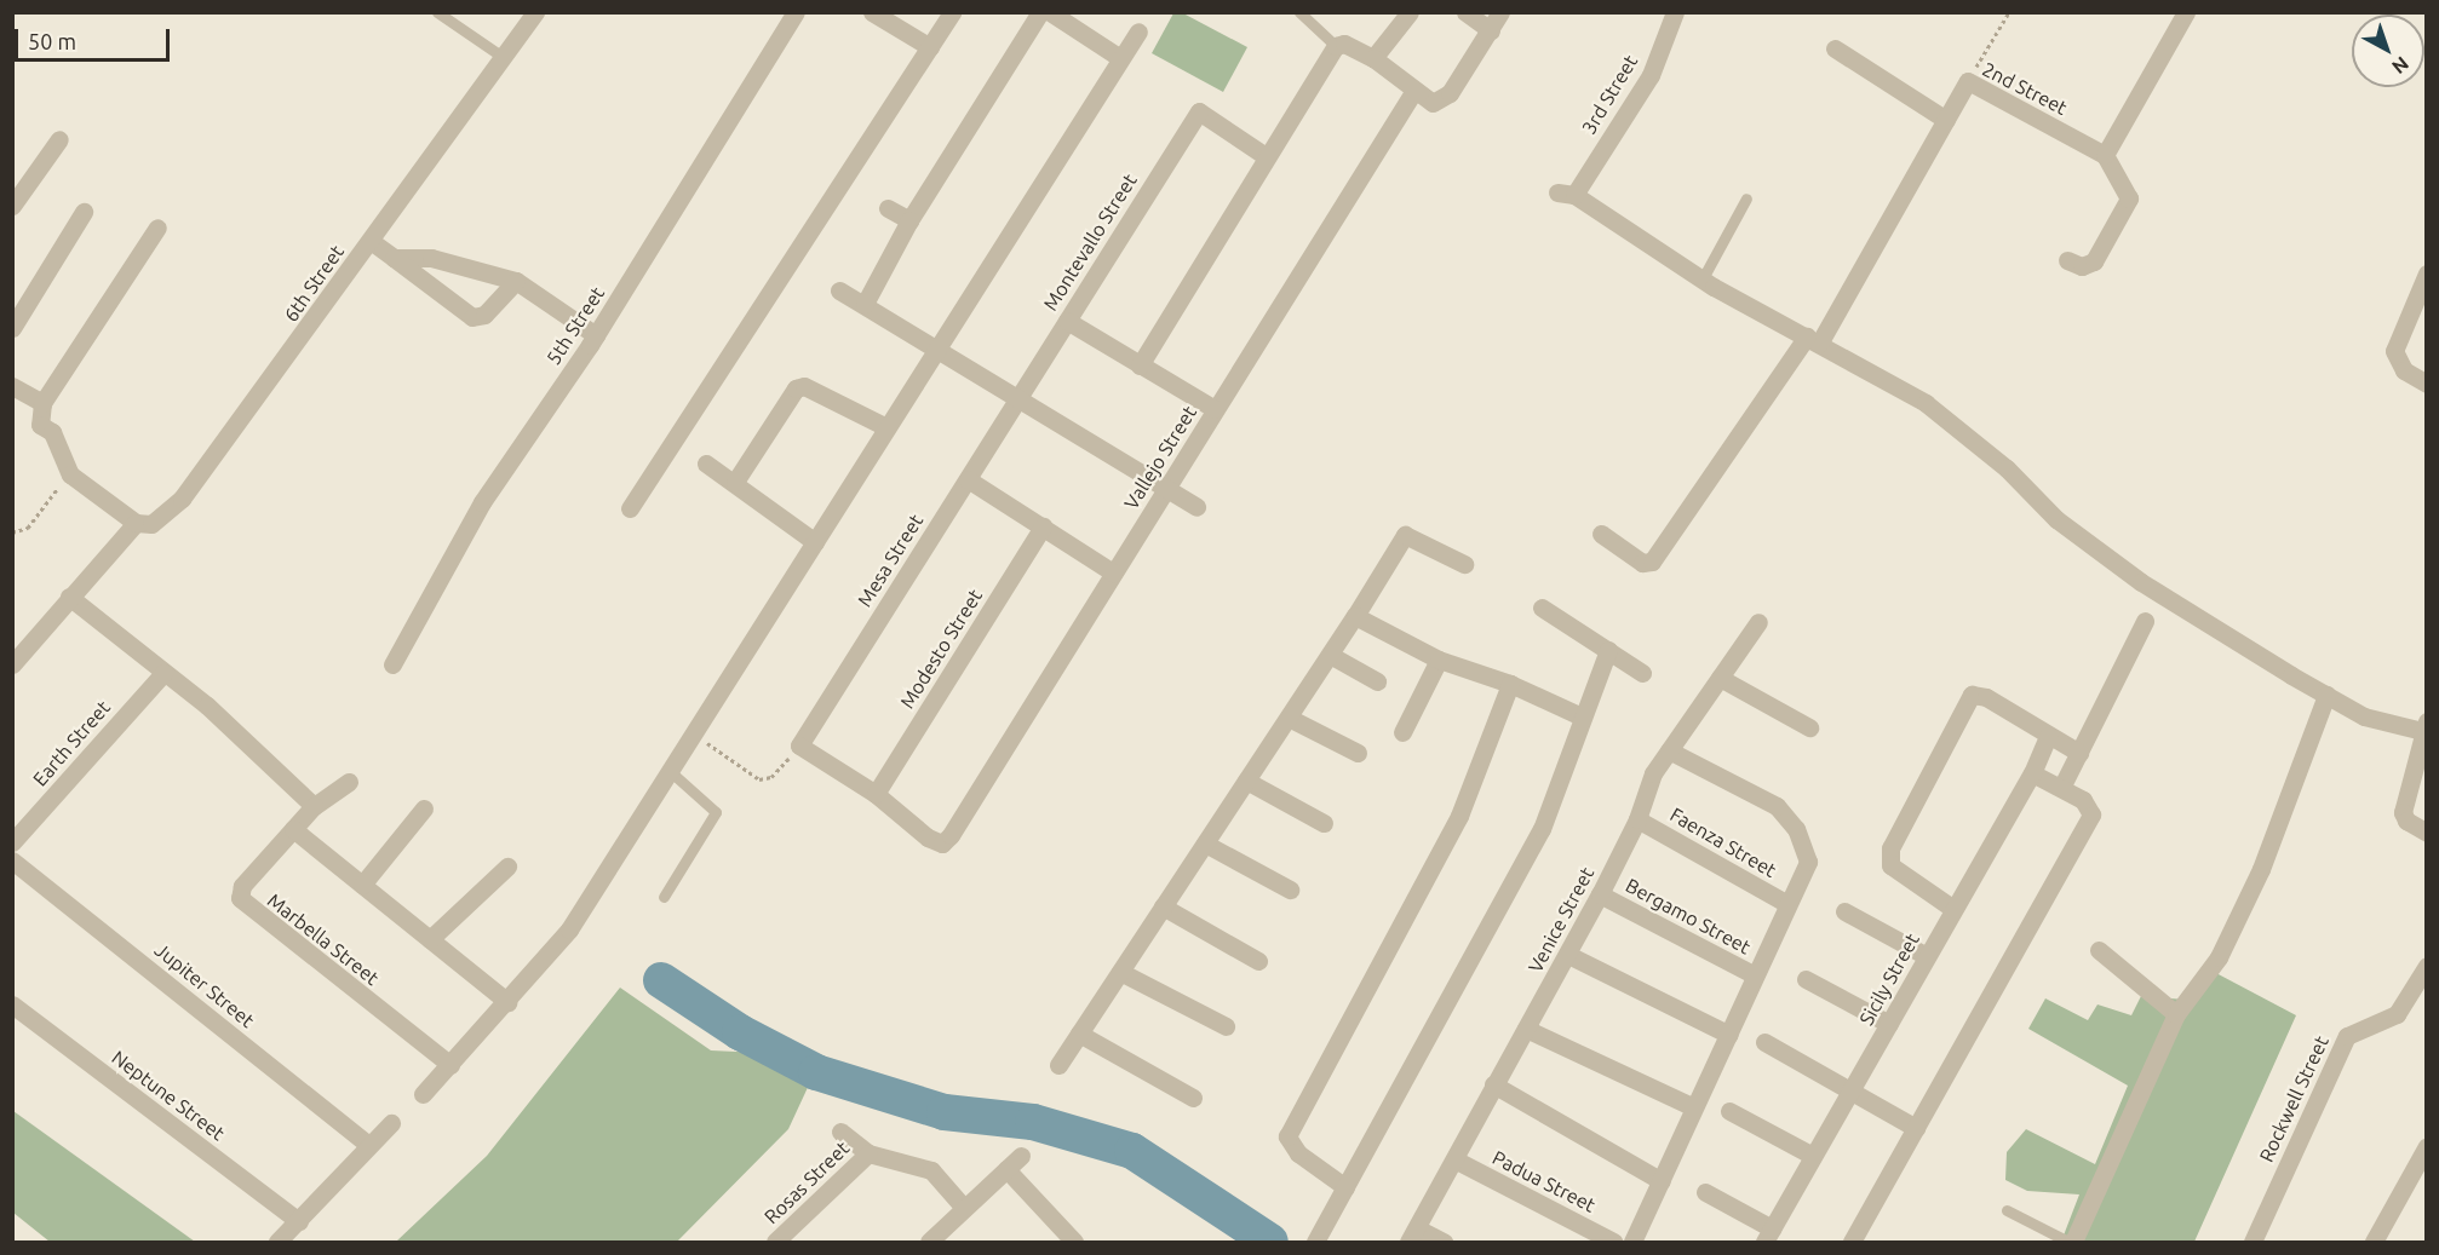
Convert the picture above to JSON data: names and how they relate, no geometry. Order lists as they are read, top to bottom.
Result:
{
  "streets": {
    "street": [
      "2nd Street",
      "3rd Street",
      "Montevallo Street",
      "6th Street",
      "5th Street",
      "Vallejo Street",
      "Mesa Street",
      "Modesto Street",
      "Earth Street",
      "Faenza Street",
      "Bergamo Street",
      "Venice Street",
      "Marbella Street",
      "Sicily Street",
      "Jupiter Street",
      "Neptune Street",
      "Rockwell Street",
      "Padua Street",
      "Rosas Street"
    ]
  },
  "crossings": [
    ["Montevallo Street", "Mesa Street"],
    ["Vallejo Street", "Modesto Street"],
    ["Faenza Street", "Venice Street"],
    ["Bergamo Street", "Venice Street"],
    ["Venice Street", "Padua Street"]
  ],
  "scale_bar": "50 m",
  "north": "bottom right"
}
